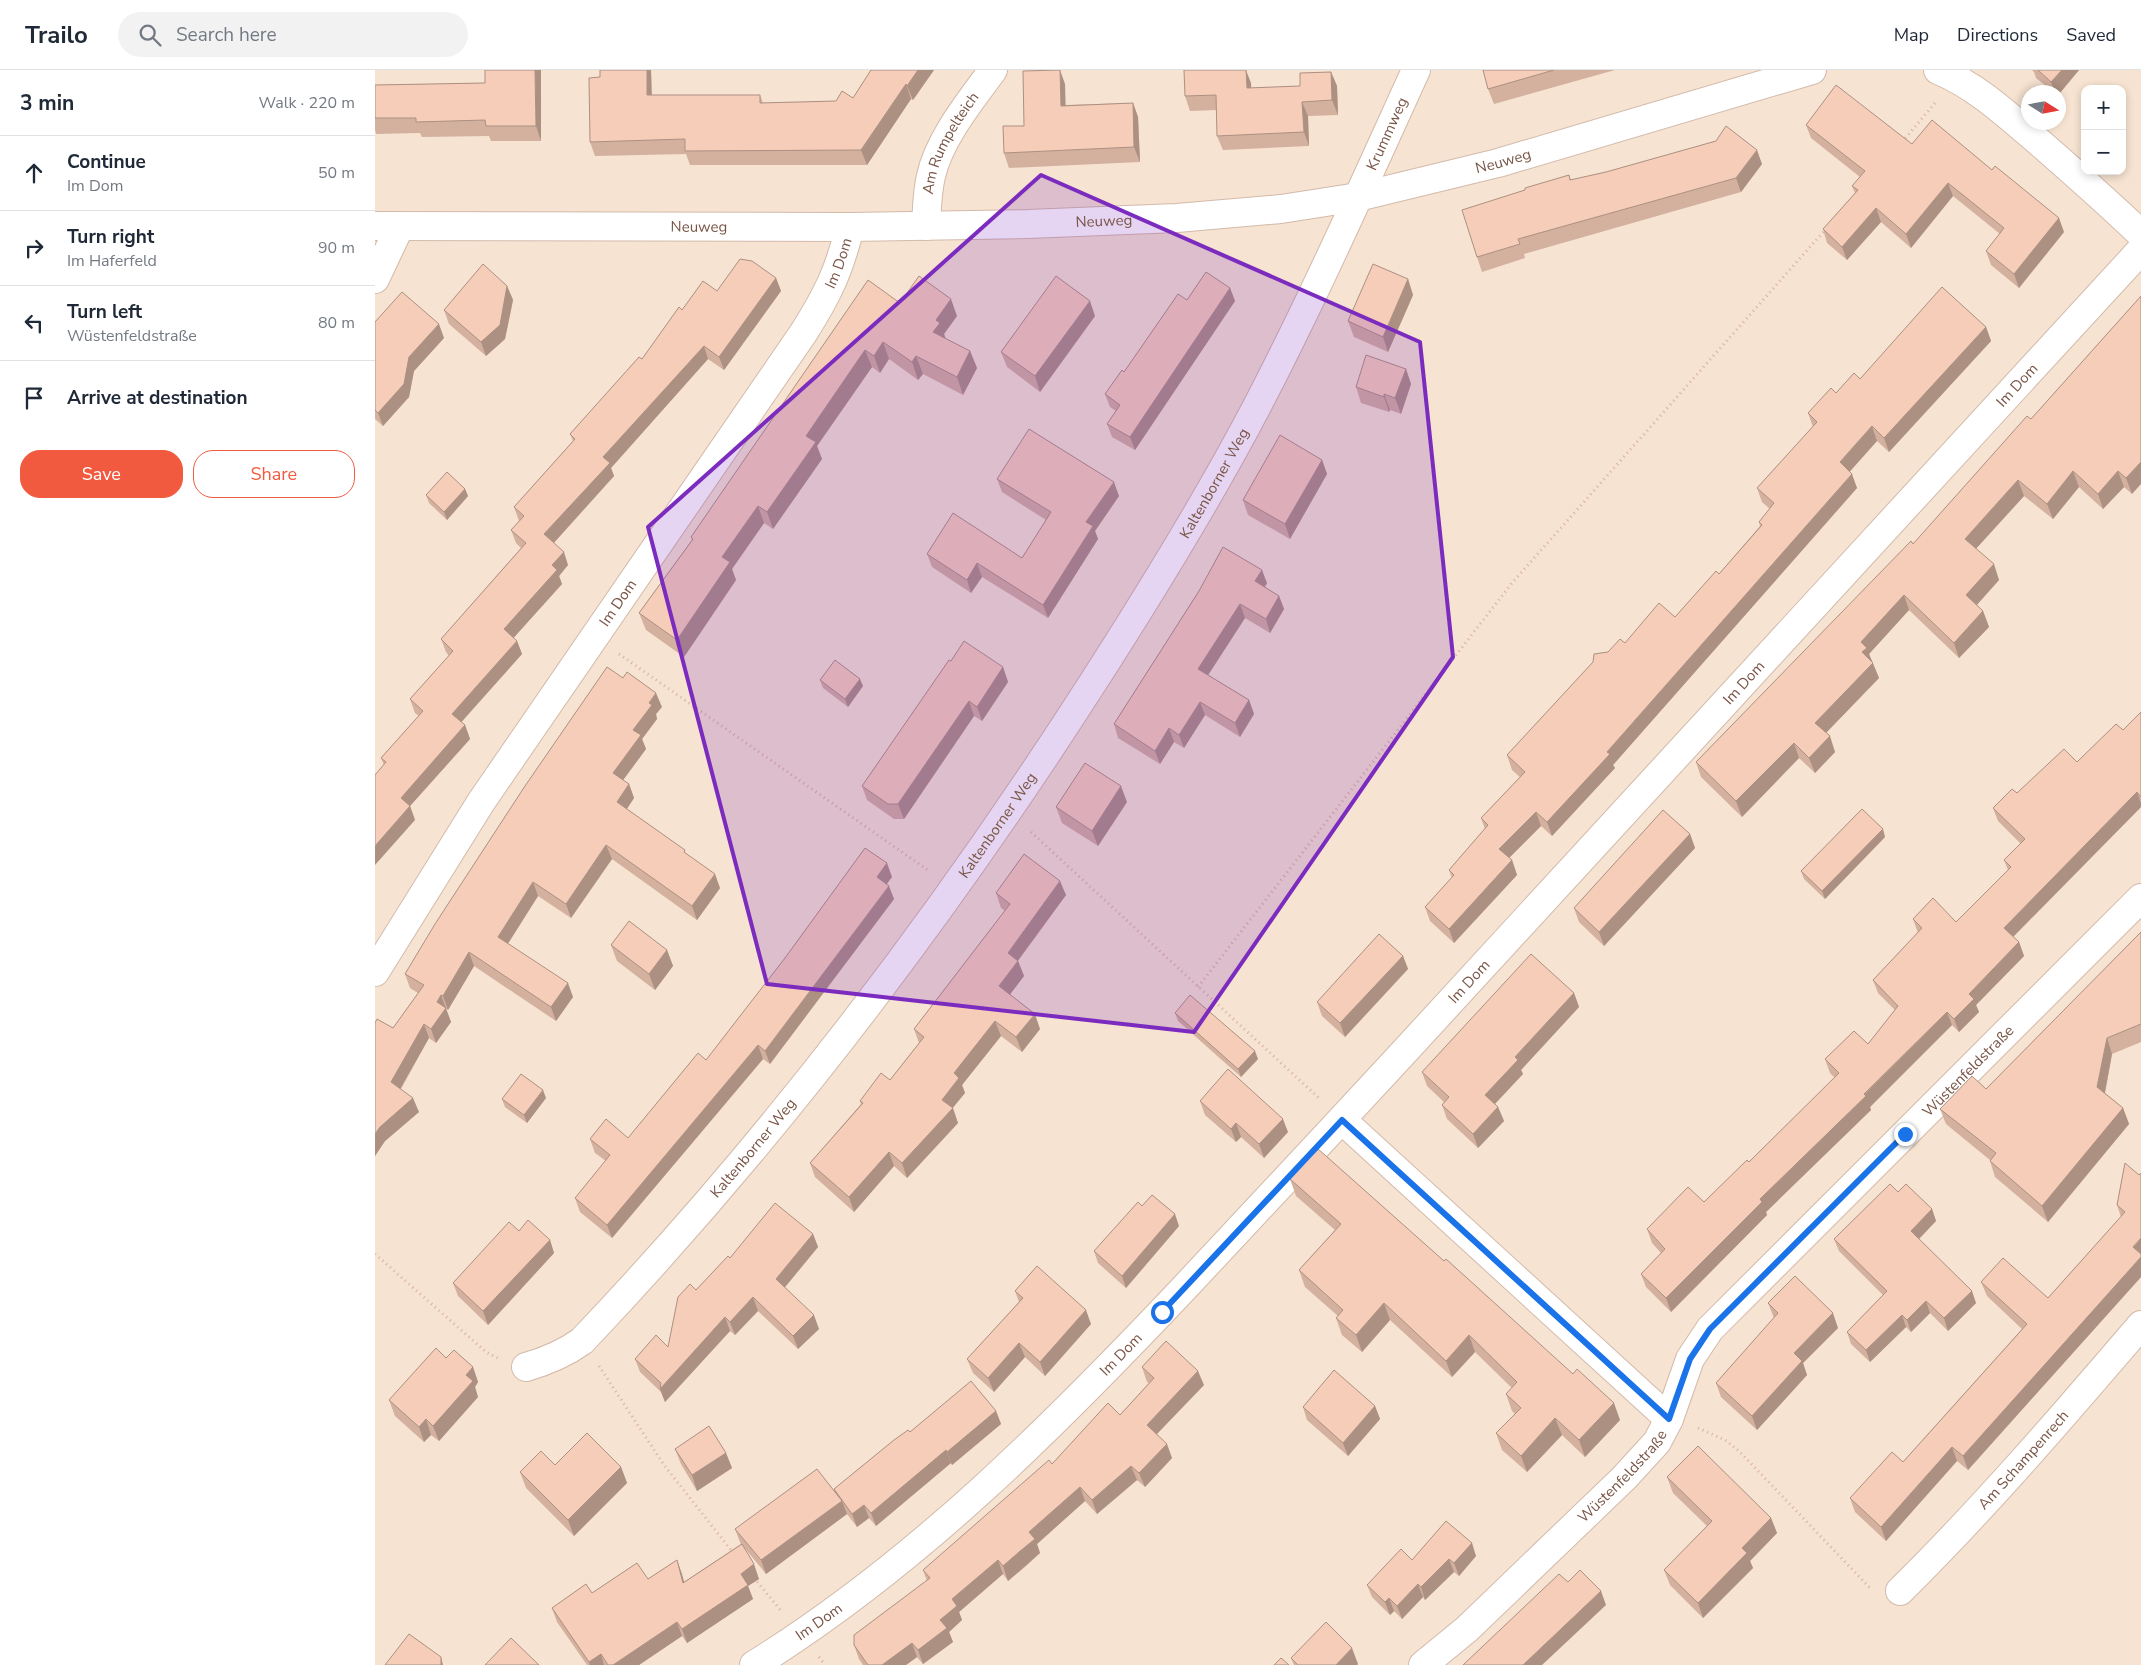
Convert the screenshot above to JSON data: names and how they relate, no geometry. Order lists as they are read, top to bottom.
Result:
{
  "streets": {
    "street": [
      "Krummweg",
      "Am Rumpelteich",
      "Neuweg",
      "Im Dom",
      "Kaltenborner Weg",
      "Wüstenfeldstraße",
      "Am Schampenrech"
    ]
  },
  "crossings": [
    ["Krummweg", "Neuweg"],
    ["Krummweg", "Kaltenborner Weg"],
    ["Am Rumpelteich", "Neuweg"],
    ["Neuweg", "Im Dom"],
    ["Neuweg", "Kaltenborner Weg"]
  ],
  "north": "right",
  "page": {
    "header": "Trailo",
    "search": "Search here",
    "nav": ["Map", "Directions", "Saved"],
    "heading": ["3 min", "Walk · 220 m"],
    "map_buttons": ["+", "−"],
    "list": [
      ["Continue", "Im Dom", "50 m"],
      ["Turn right", "Im Haferfeld", "90 m"],
      ["Turn left", "Wüstenfeldstraße", "80 m"],
      "Arrive at destination"
    ],
    "buttons": ["Save", "Share"]
  }
}
